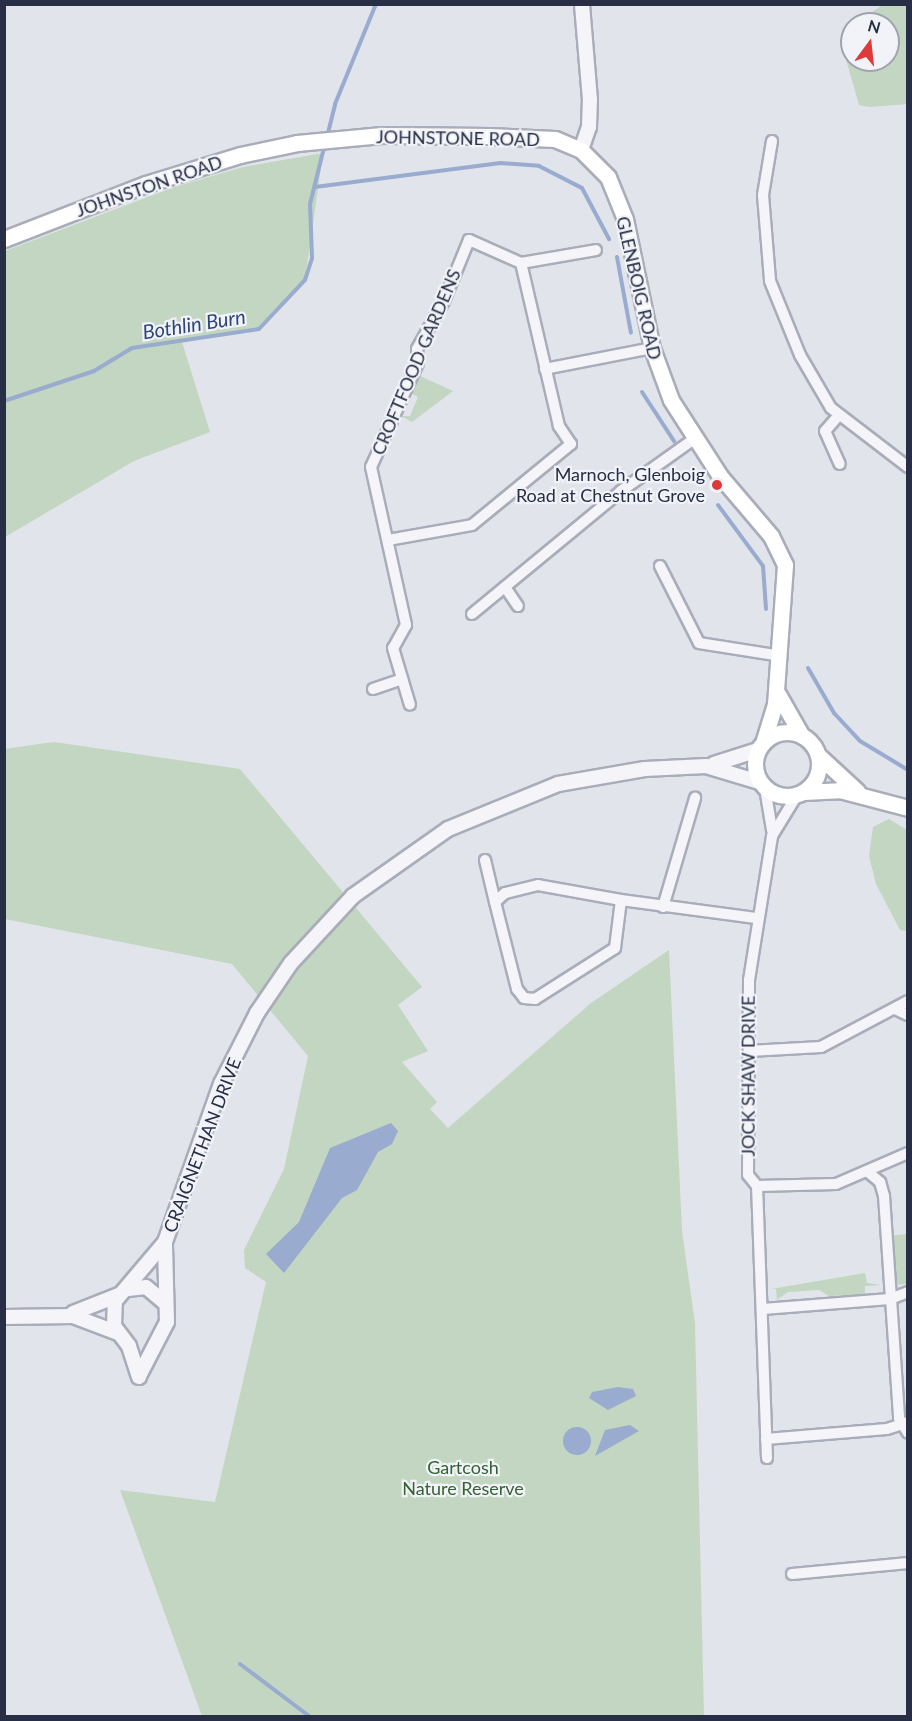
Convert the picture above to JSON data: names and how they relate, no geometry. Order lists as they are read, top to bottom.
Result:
{
  "streets": {
    "main road": ["JOHNSTONE ROAD", "JOHNSTON ROAD", "GLENBOIG ROAD"],
    "street": ["CROFTFOOD GARDENS", "JOCK SHAW DRIVE", "CRAIGNETHAN DRIVE"]
  },
  "crossings": [
    ["JOHNSTONE ROAD", "JOHNSTON ROAD"],
    ["JOHNSTONE ROAD", "GLENBOIG ROAD"]
  ],
  "water": ["Bothlin Burn"],
  "parks": ["Gartcosh Nature Reserve"],
  "places": ["Marnoch, Glenboig Road at Chestnut Grove"],
  "north": "top"
}
